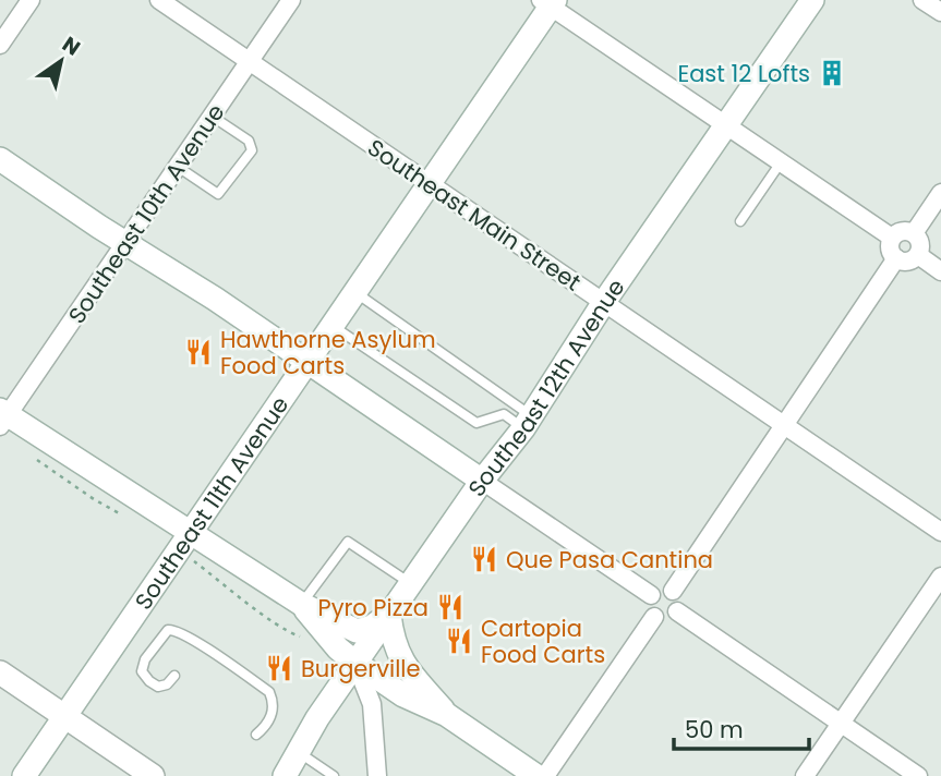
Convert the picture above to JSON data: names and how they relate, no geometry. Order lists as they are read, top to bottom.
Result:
{
  "streets": {
    "main road": ["Southeast 12th Avenue", "Southeast 11th Avenue"],
    "street": ["Southeast 10th Avenue", "Southeast Main Street"]
  },
  "crossings": [
    ["Southeast 10th Avenue", "Southeast Main Street"],
    ["Southeast Main Street", "Southeast 12th Avenue"],
    ["Southeast Main Street", "Southeast 11th Avenue"]
  ],
  "places": {
    "building": ["East 12 Lofts"],
    "restaurant": [
      "Hawthorne Asylum Food Carts",
      "Que Pasa Cantina",
      "Pyro Pizza",
      "Cartopia Food Carts",
      "Burgerville"
    ]
  },
  "scale_bar": "50 m",
  "north": "top right"
}
